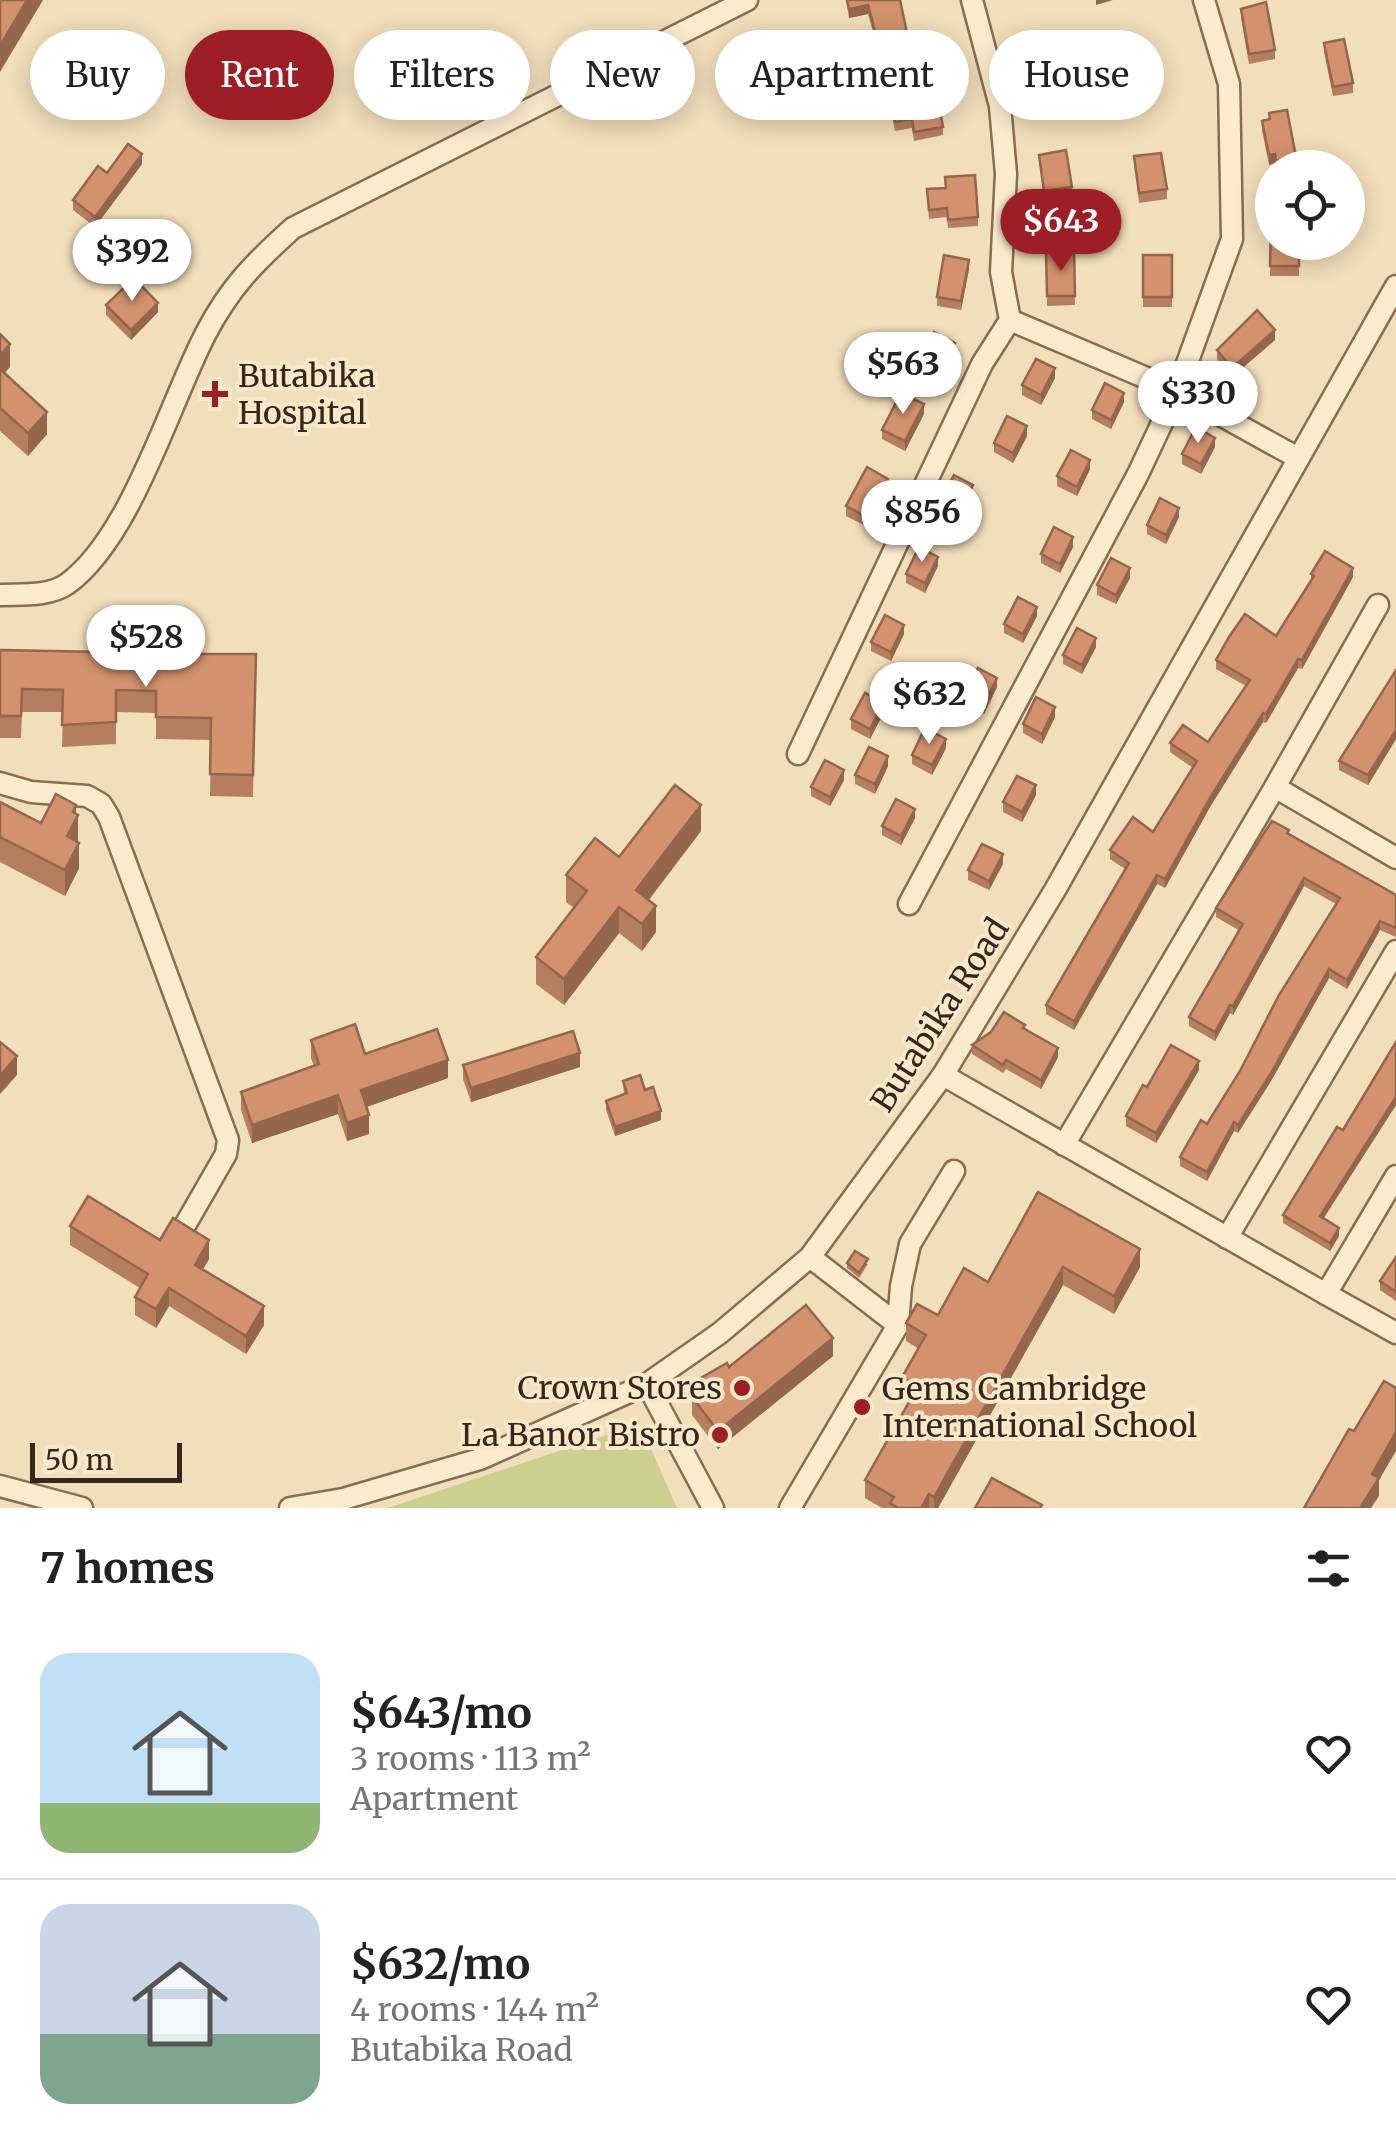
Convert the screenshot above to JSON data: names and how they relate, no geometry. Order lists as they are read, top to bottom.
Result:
{
  "streets": {
    "street": ["Butabika Road"]
  },
  "places": {
    "health": ["Butabika Hospital"],
    "other": ["Crown Stores", "Gems Cambridge International School", "La Banor Bistro"]
  },
  "scale_bar": "50 m",
  "page": {
    "chip": [
      "Buy",
      "Rent",
      "Filters",
      "New",
      "Apartment",
      "House"
    ],
    "price": [
      "$643",
      "$392",
      "$563",
      "$330",
      "$856",
      "$528",
      "$632"
    ],
    "scale": "50 m",
    "heading": "7 homes",
    "list": [
      {
        "name": "$643/mo",
        "note": "3 rooms · 113 m² · Apartment"
      },
      {
        "name": "$632/mo",
        "note": "4 rooms · 144 m² · Butabika Road"
      }
    ]
  }
}
